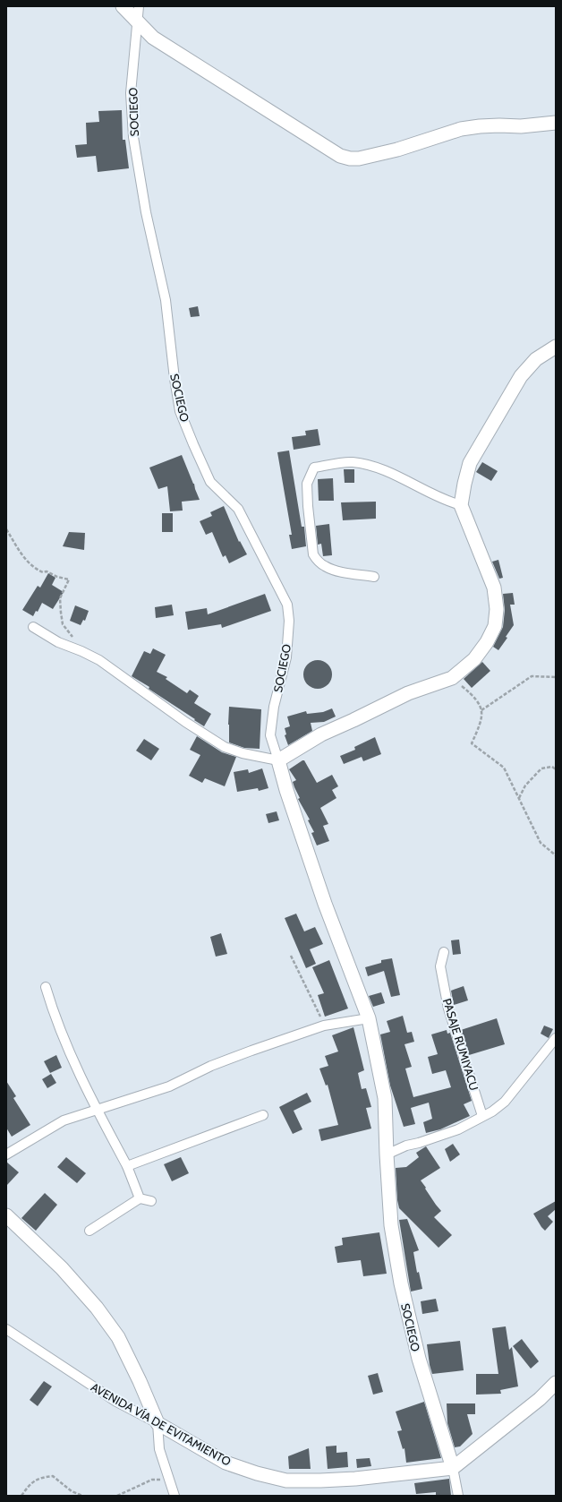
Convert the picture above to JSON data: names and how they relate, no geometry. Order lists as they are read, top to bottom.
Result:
{
  "streets": {
    "main road": ["SOCIEGO", "AVENIDA VÍA DE EVITAMIENTO"],
    "street": ["PASAJE RUMIYACU"]
  },
  "crossings": [
    ["SOCIEGO", "AVENIDA VÍA DE EVITAMIENTO"]
  ]
}
